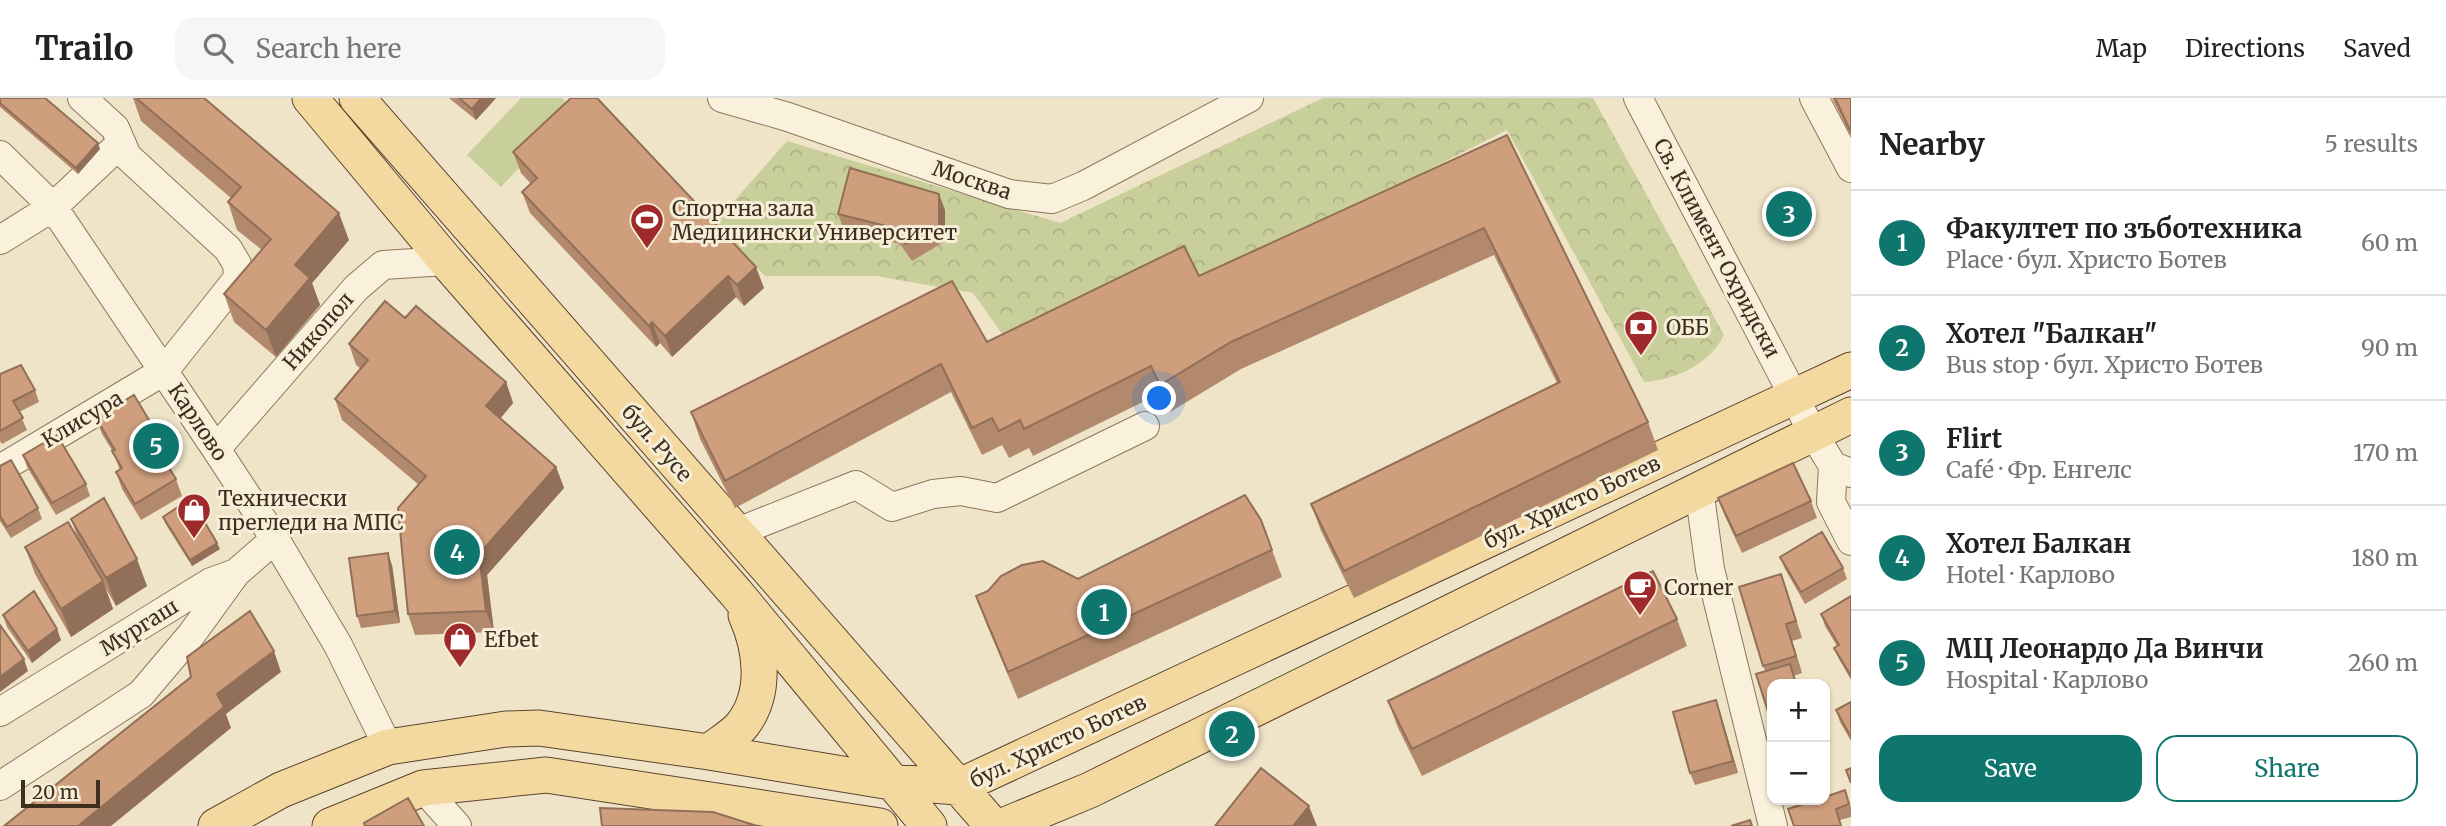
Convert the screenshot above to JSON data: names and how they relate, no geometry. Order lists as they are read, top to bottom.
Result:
{
  "streets": {
    "main road": ["бул. Русе", "бул. Христо Ботев"],
    "street": [
      "Москва",
      "Св. Климент Охридски",
      "Никопол",
      "Клисура",
      "Карлово",
      "Мургаш"
    ]
  },
  "crossings": [
    ["Св. Климент Охридски", "бул. Христо Ботев"],
    ["Никопол", "Карлово"],
    ["Никопол", "бул. Русе"],
    ["Клисура", "Карлово"],
    ["Карлово", "бул. Христо Ботев"],
    ["Карлово", "Мургаш"],
    ["бул. Русе", "бул. Христо Ботев"]
  ],
  "places": {
    "sports": ["Спортна зала Медицински Университет"],
    "bank": ["ОББ"],
    "shop": ["Технически прегледи на МПС", "Efbet"],
    "cafe": ["Corner"]
  },
  "scale_bar": "20 m",
  "page": {
    "header": "Trailo",
    "search": "Search here",
    "nav": ["Map", "Directions", "Saved"],
    "heading": ["Nearby", "5 results"],
    "pins": [
      "3",
      "5",
      "4",
      "1",
      "2"
    ],
    "list": [
      {
        "mark": "1",
        "name": "Факултет по зъботехника",
        "note": "Place · бул. Христо Ботев",
        "value": "60 m"
      },
      {
        "mark": "2",
        "name": "Хотел \"Балкан\"",
        "note": "Bus stop · бул. Христо Ботев",
        "value": "90 m"
      },
      {
        "mark": "3",
        "name": "Flirt",
        "note": "Café · Фр. Енгелс",
        "value": "170 m"
      },
      {
        "mark": "4",
        "name": "Хотел Балкан",
        "note": "Hotel · Карлово",
        "value": "180 m"
      },
      {
        "mark": "5",
        "name": "МЦ Леонардо Да Винчи",
        "note": "Hospital · Карлово",
        "value": "260 m"
      }
    ],
    "map_buttons": ["+", "−"],
    "buttons": ["Save", "Share"],
    "scale": "20 m"
  }
}
